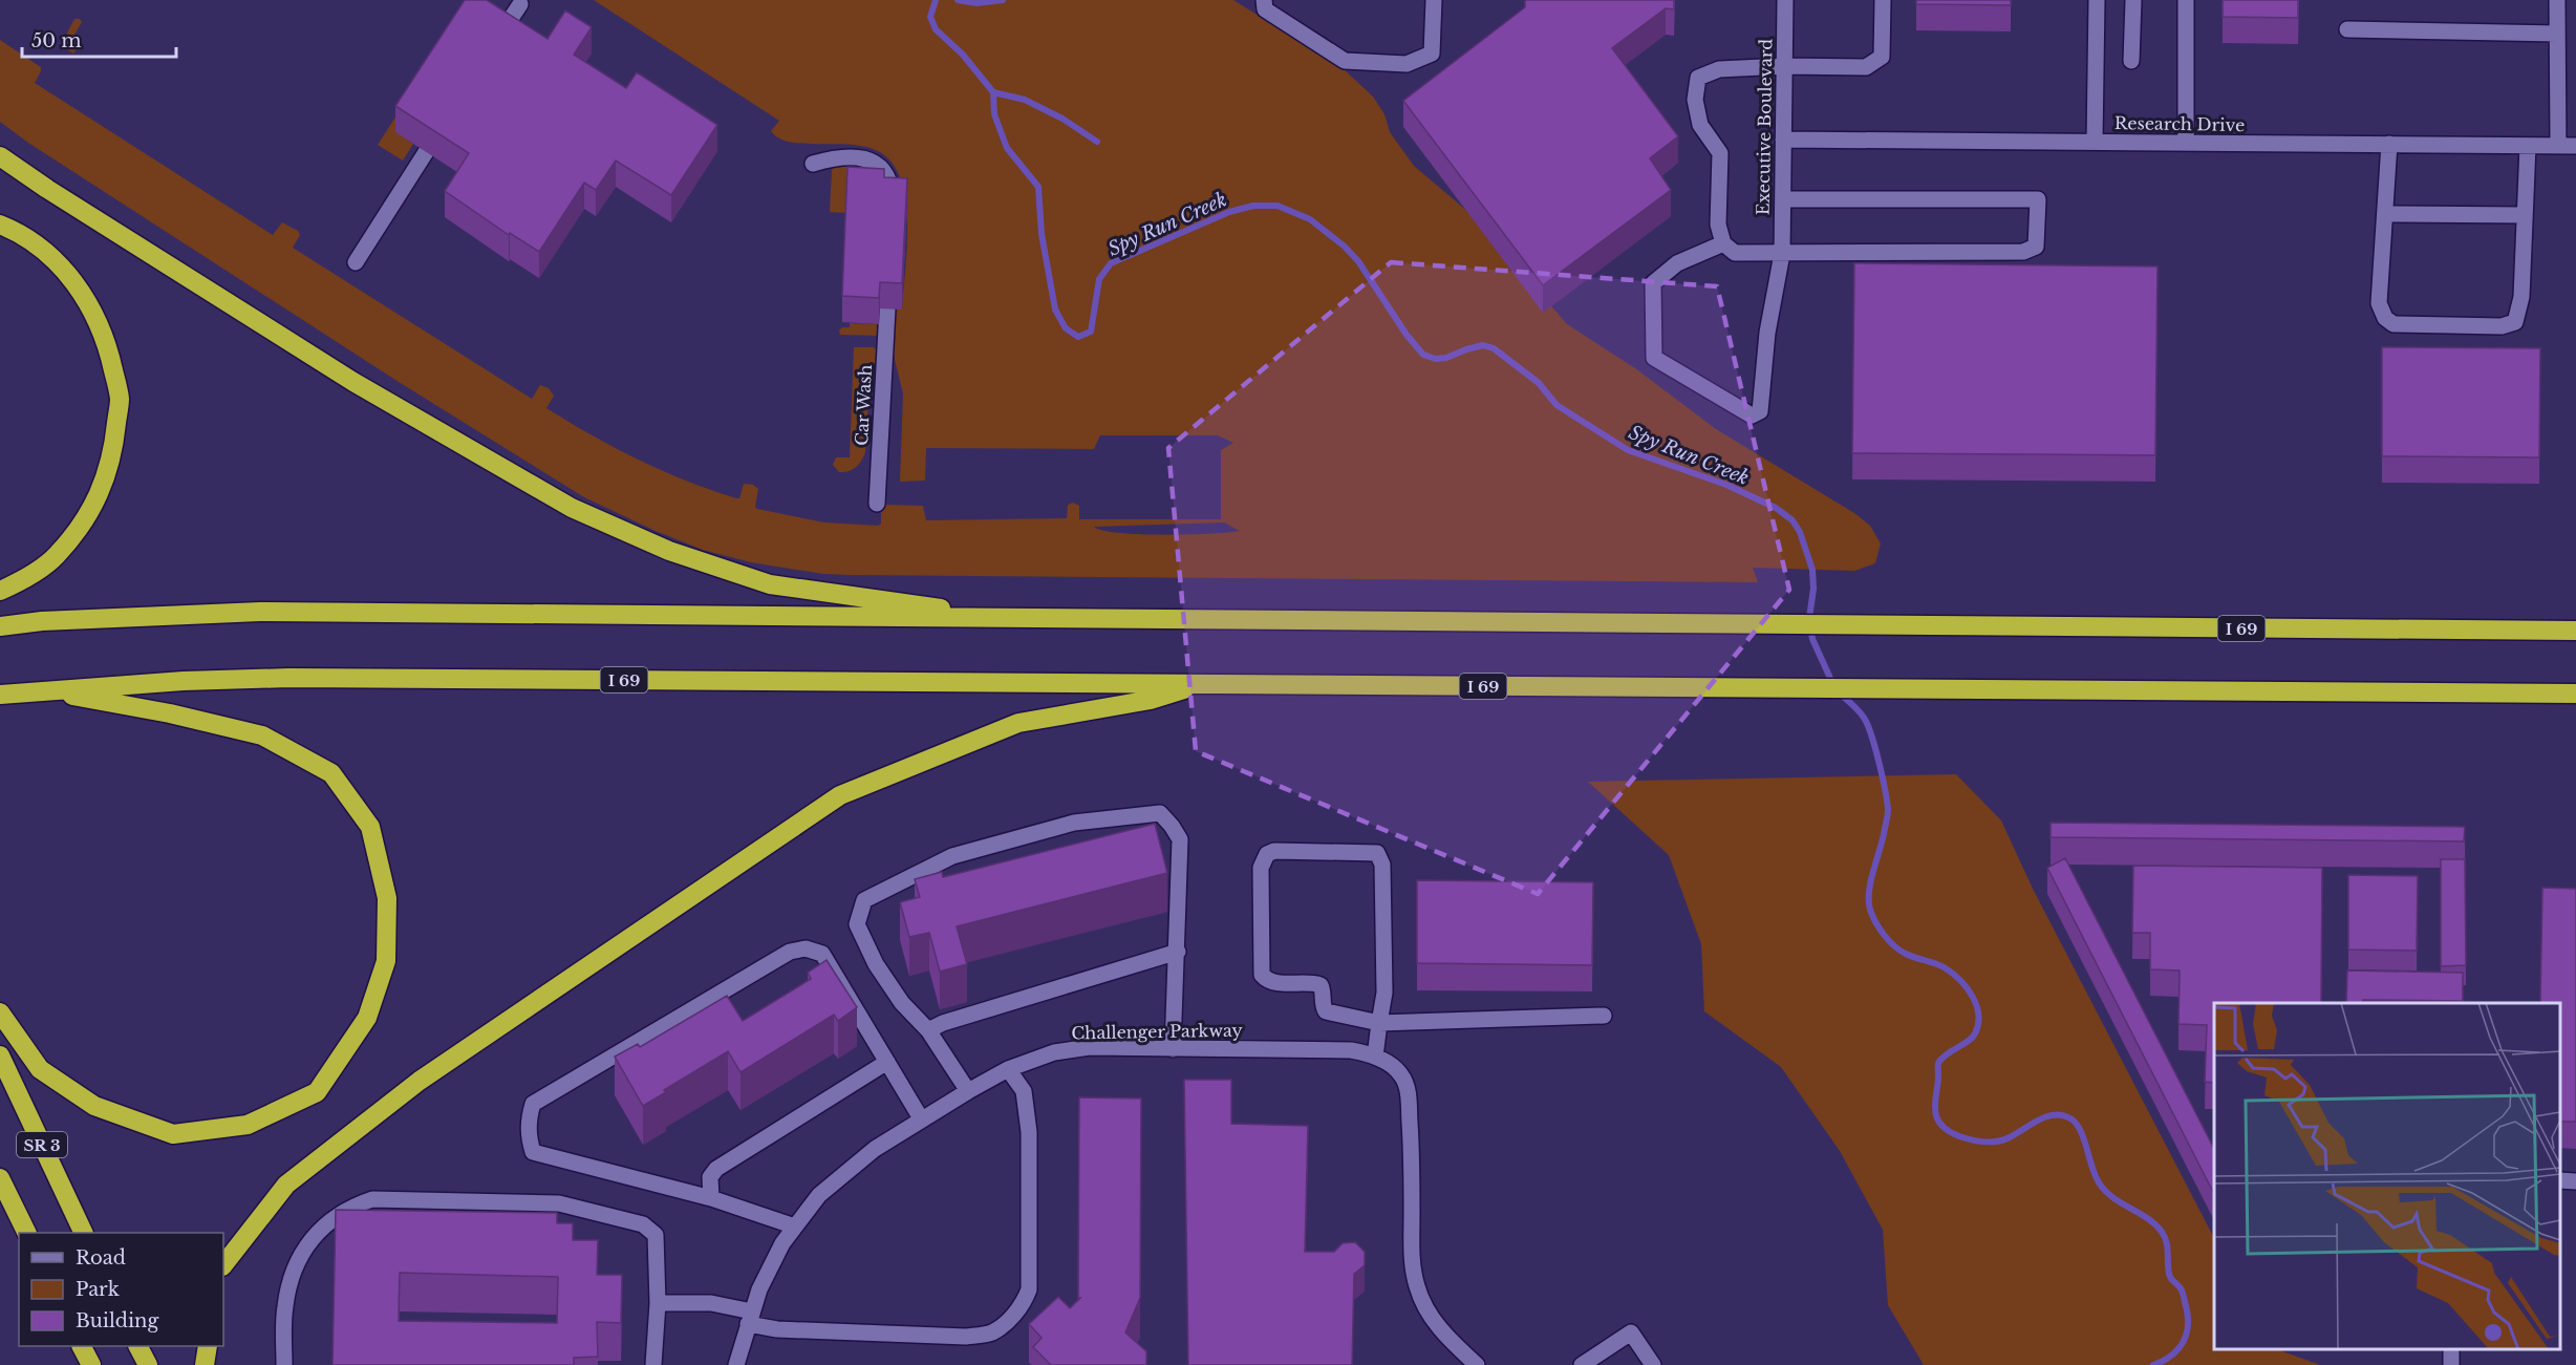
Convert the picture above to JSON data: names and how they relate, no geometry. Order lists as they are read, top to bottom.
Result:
{
  "streets": {
    "highway": ["I 69", "SR 3"],
    "street": [
      "Research Drive",
      "Executive Boulevard",
      "Car Wash",
      "Challenger Parkway"
    ]
  },
  "crossings": [
    ["Research Drive", "Executive Boulevard"]
  ],
  "water": ["Spy Run Creek"],
  "legend": ["Road", "Park", "Building"],
  "scale_bar": "50 m"
}
